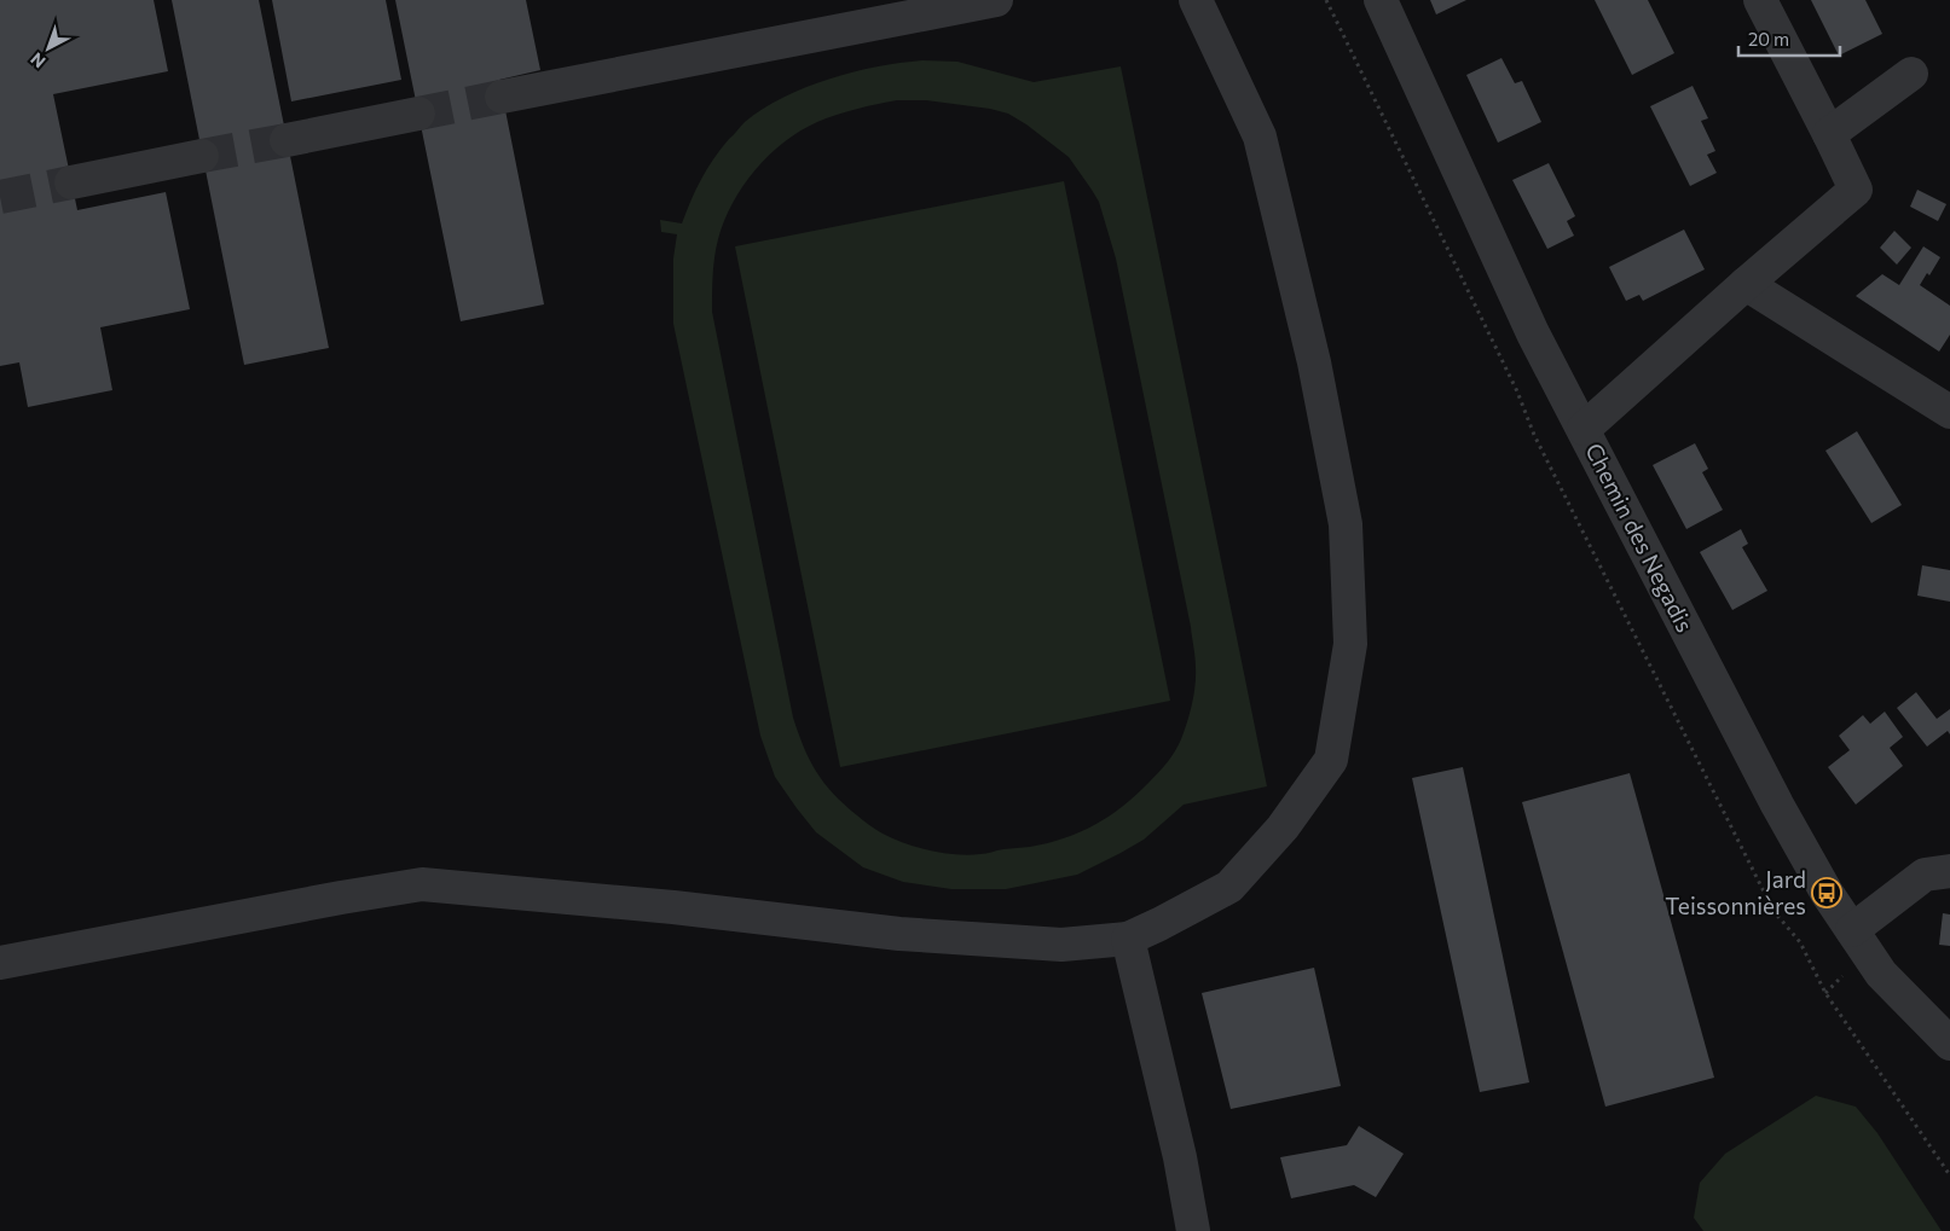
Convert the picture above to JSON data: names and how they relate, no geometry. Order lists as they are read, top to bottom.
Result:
{
  "streets": {
    "street": ["Chemin des Negadis"]
  },
  "places": {
    "bus stop": ["Jard Teissonnières"]
  },
  "scale_bar": "20 m",
  "north": "bottom left"
}
